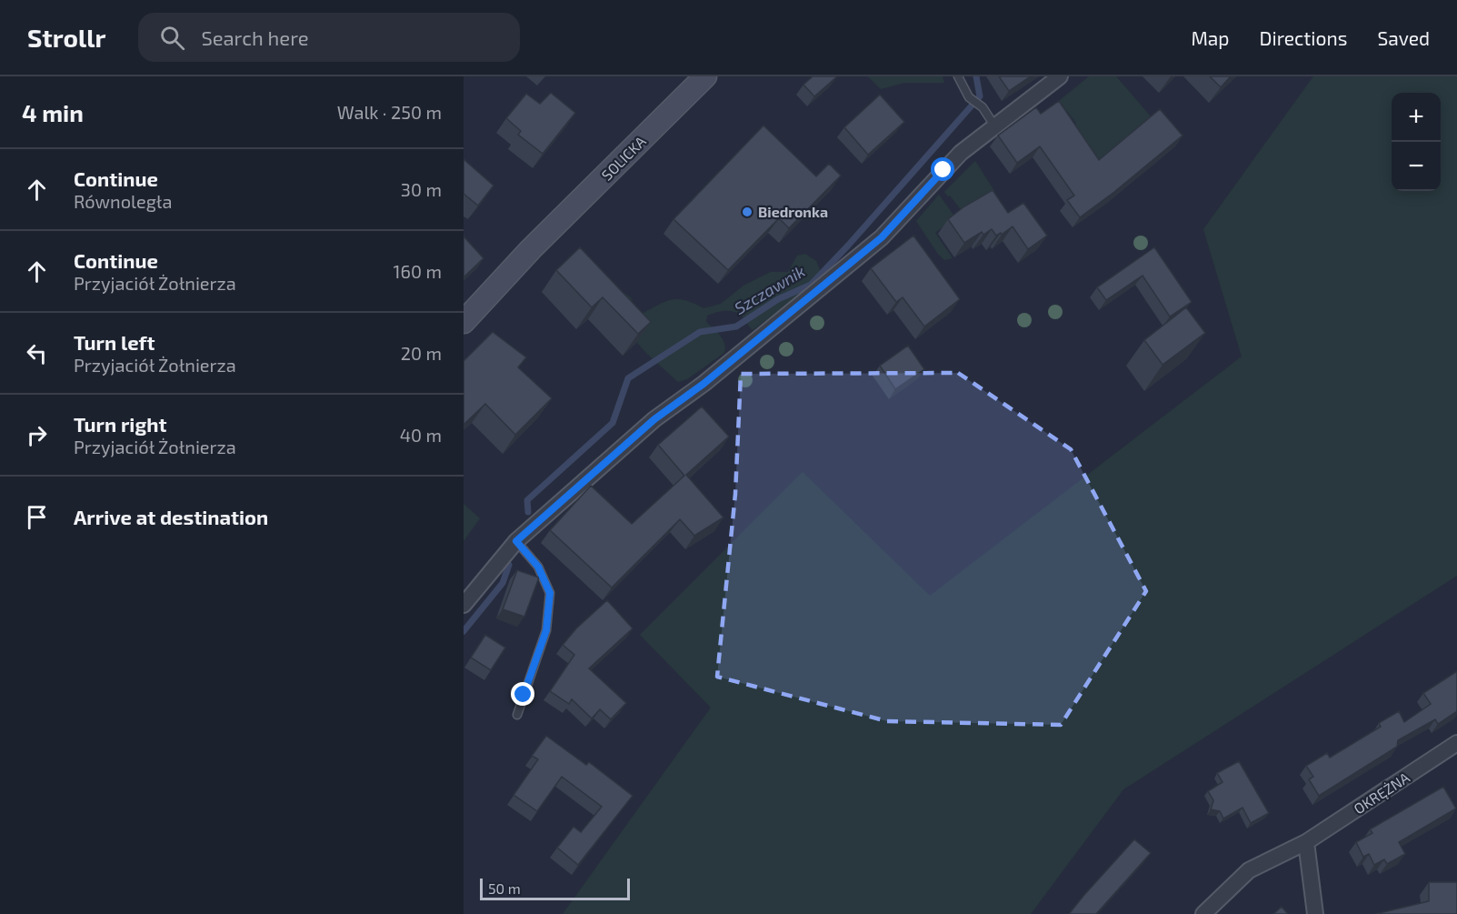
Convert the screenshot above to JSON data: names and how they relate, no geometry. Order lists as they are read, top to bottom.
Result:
{
  "streets": {
    "street": ["SOLICKA", "OKRĘŻNA"]
  },
  "water": ["Szczawnik"],
  "places": ["Biedronka"],
  "scale_bar": "50 m",
  "page": {
    "header": "Strollr",
    "search": "Search here",
    "nav": ["Map", "Directions", "Saved"],
    "heading": ["4 min", "Walk · 250 m"],
    "map_buttons": ["+", "−"],
    "list": [
      ["Continue", "Równoległa", "30 m"],
      ["Continue", "Przyjaciół Żołnierza", "160 m"],
      ["Turn left", "Przyjaciół Żołnierza", "20 m"],
      ["Turn right", "Przyjaciół Żołnierza", "40 m"],
      "Arrive at destination"
    ],
    "scale": "50 m"
  }
}
